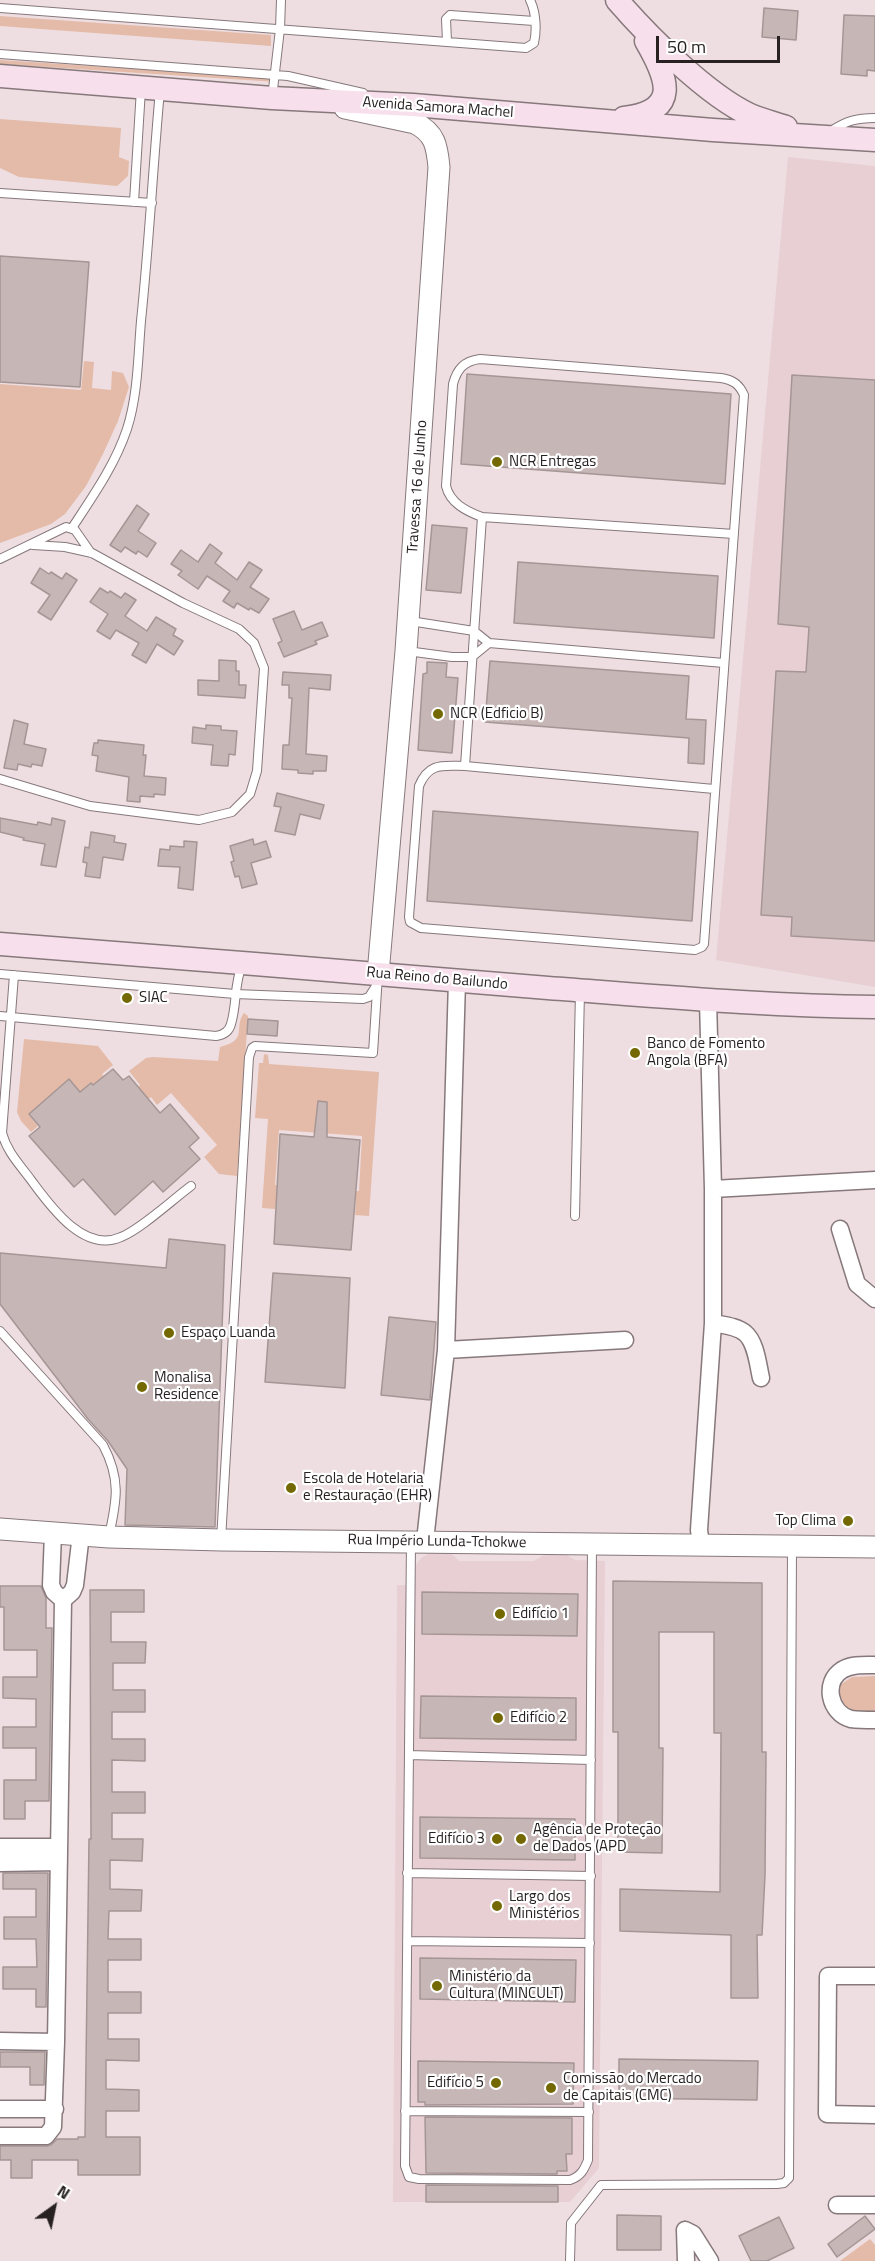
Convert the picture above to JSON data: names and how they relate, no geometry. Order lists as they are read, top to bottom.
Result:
{
  "streets": {
    "main road": ["Avenida Samora Machel", "Rua Reino do Bailundo"],
    "street": ["Travessa 16 de Junho", "Rua Império Lunda-Tchokwe"]
  },
  "crossings": [
    ["Avenida Samora Machel", "Travessa 16 de Junho"],
    ["Travessa 16 de Junho", "Rua Reino do Bailundo"]
  ],
  "places": [
    "NCR Entregas",
    "NCR (Edficio B)",
    "SIAC",
    "Banco de Fomento Angola (BFA)",
    "Espaço Luanda",
    "Monalisa Residence",
    "Escola de Hotelaria e Restauração (EHR)",
    "Top Clima",
    "Edifício 1",
    "Edifício 2",
    "Edifício 3",
    "Agência de Proteção de Dados (APD",
    "Largo dos Ministérios",
    "Ministério da Cultura (MINCULT)",
    "Edifício 5",
    "Comissão do Mercado de Capitais (CMC)"
  ],
  "scale_bar": "50 m",
  "north": "top right"
}
